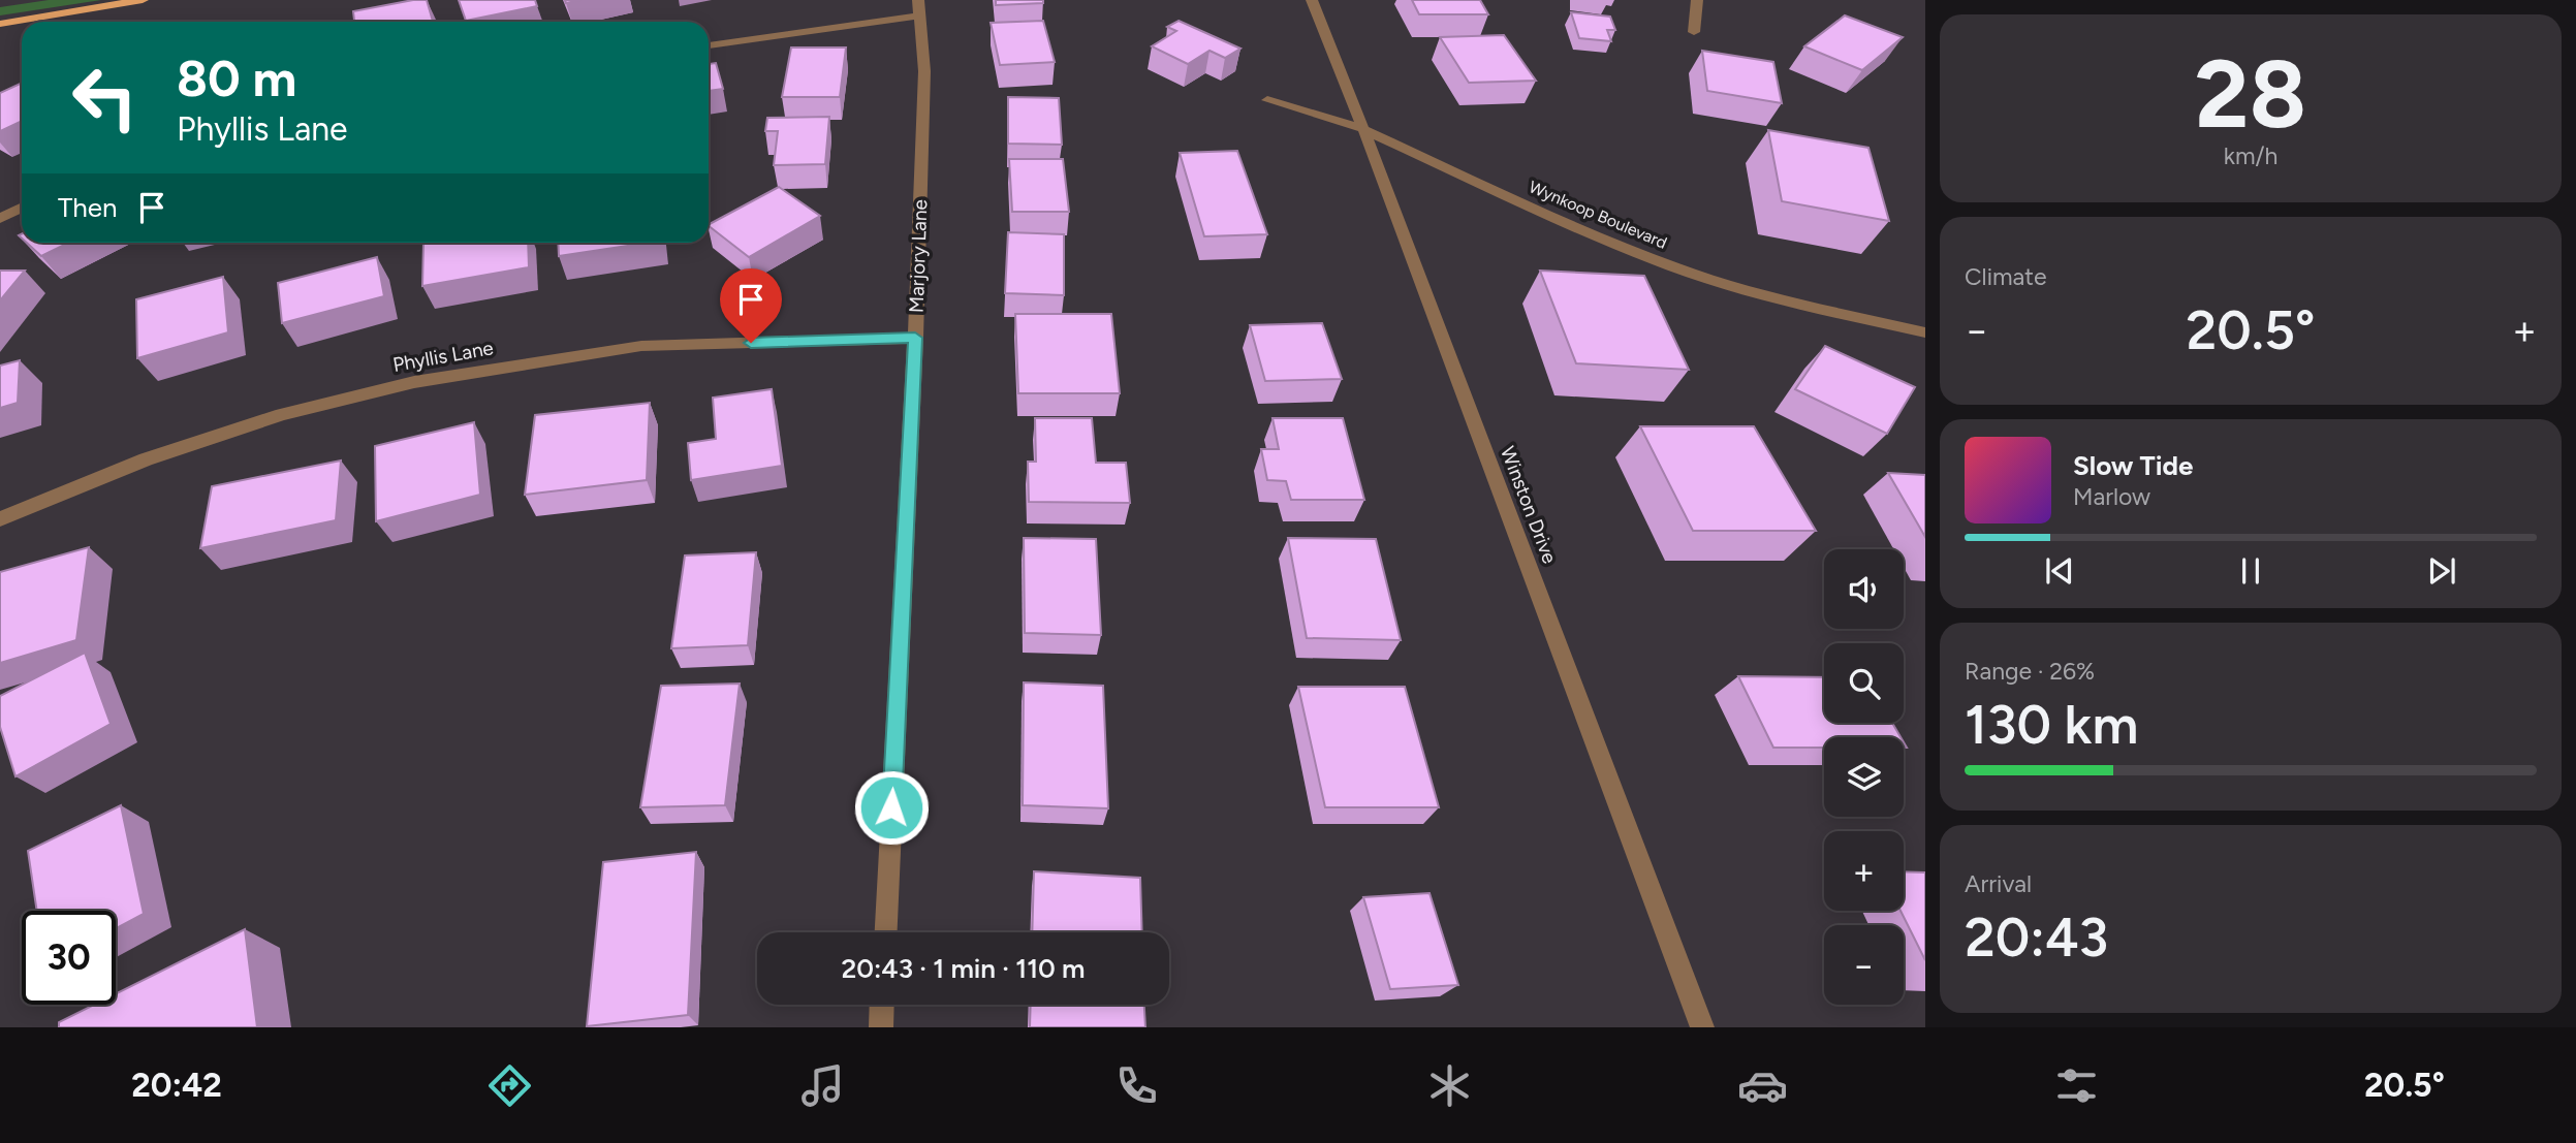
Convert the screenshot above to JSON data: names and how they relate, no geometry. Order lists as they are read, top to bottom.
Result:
{
  "streets": {
    "street": [
      "Wynkoop Boulevard",
      "Marjory Lane",
      "Phyllis Lane",
      "Winston Drive"
    ]
  },
  "crossings": [
    ["Wynkoop Boulevard", "Winston Drive"],
    ["Marjory Lane", "Phyllis Lane"]
  ],
  "page": {
    "tile": [
      ["28", "km/h"],
      "Climate",
      ["Range · 26%", "130 km"],
      ["Arrival", "20:43"]
    ],
    "turn": ["80 m", "Phyllis Lane"],
    "then": "Then",
    "heat": ["−", "20.5°", "+"],
    "song": ["Slow Tide", "Marlow"],
    "map_buttons": ["+", "−"],
    "limit": "30",
    "trip": "20:43 · 1 min · 110 m",
    "tabs": ["20:42", "20.5°"]
  }
}
